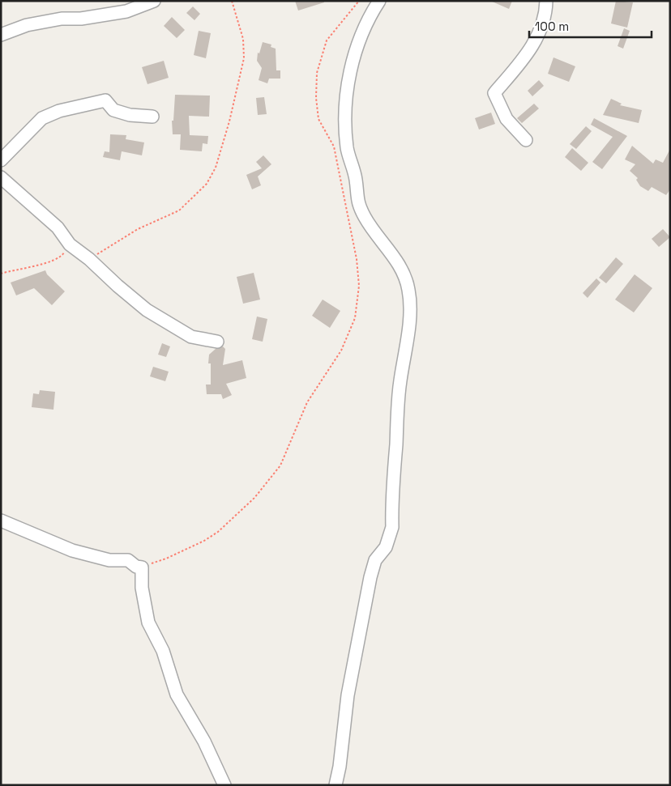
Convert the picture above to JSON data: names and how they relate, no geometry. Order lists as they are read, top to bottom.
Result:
{
  "scale_bar": "100 m"
}
